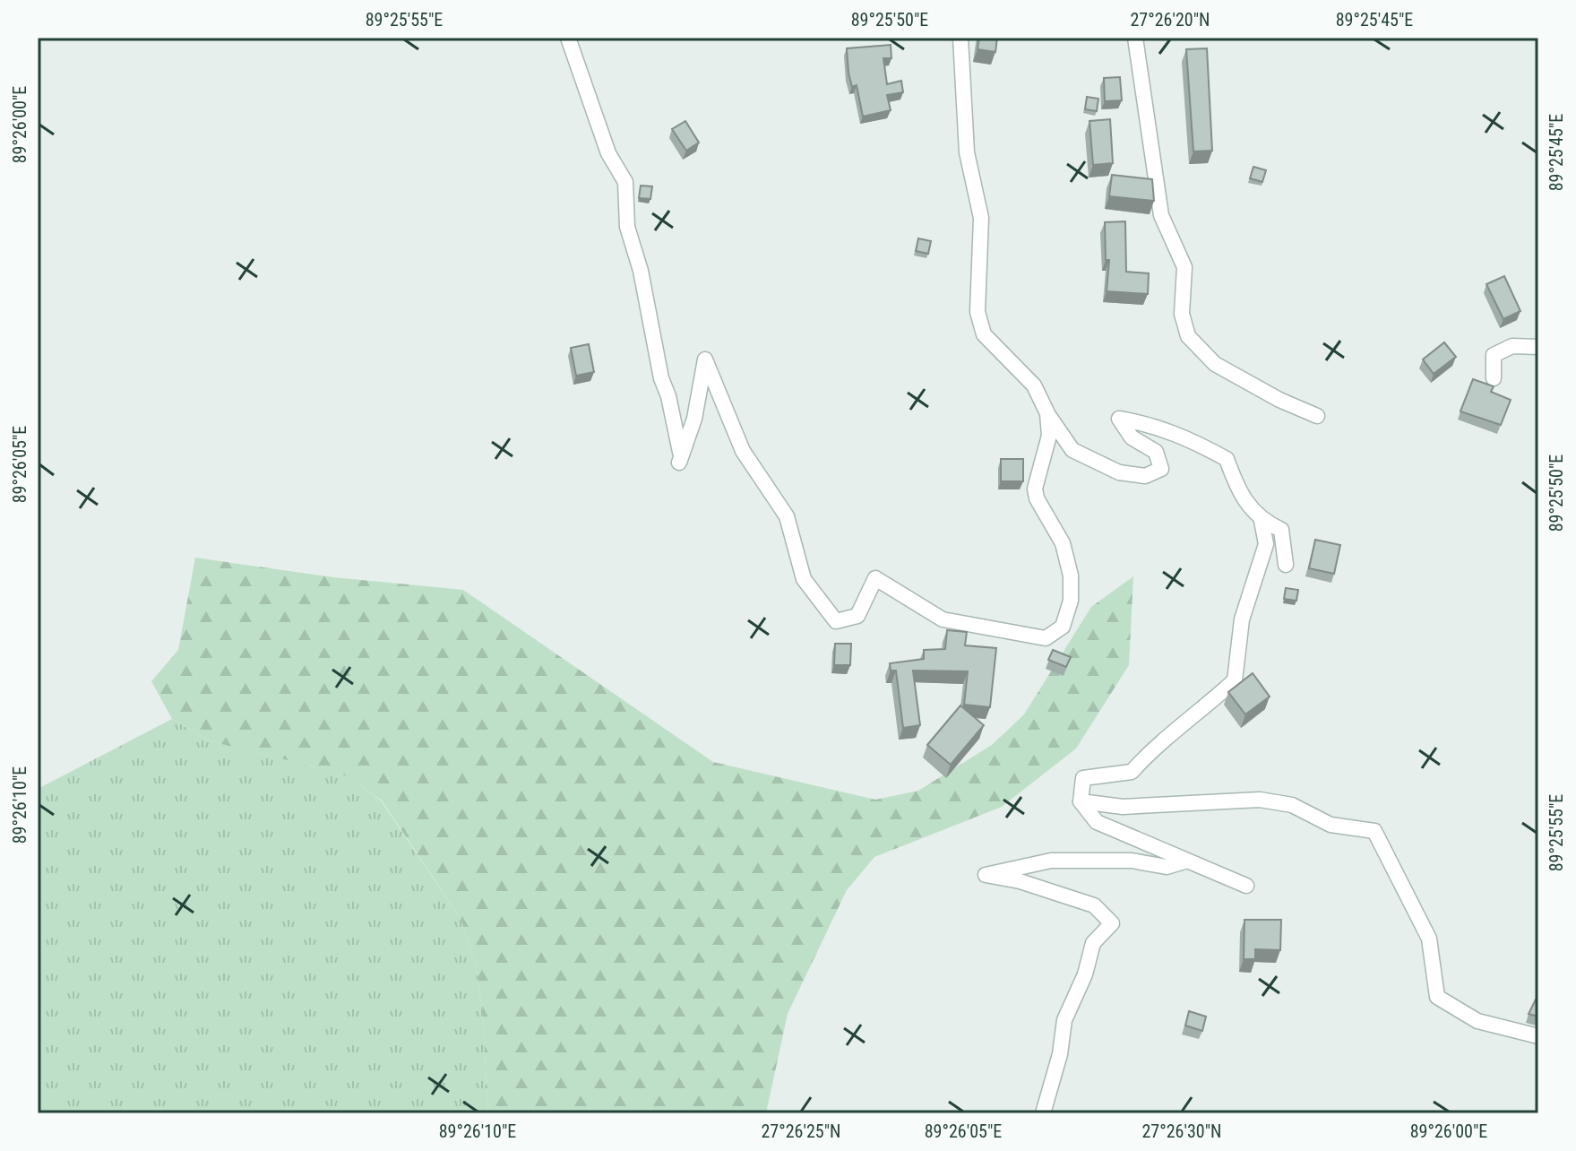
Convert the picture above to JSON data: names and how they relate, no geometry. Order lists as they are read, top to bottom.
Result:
{
  "coordinates": [
    "89°25'55\"E",
    "89°25'50\"E",
    "27°26'20\"N",
    "89°25'45\"E",
    "89°26'00\"E",
    "89°26'05\"E",
    "89°26'10\"E",
    "27°26'25\"N",
    "27°26'30\"N"
  ]
}
